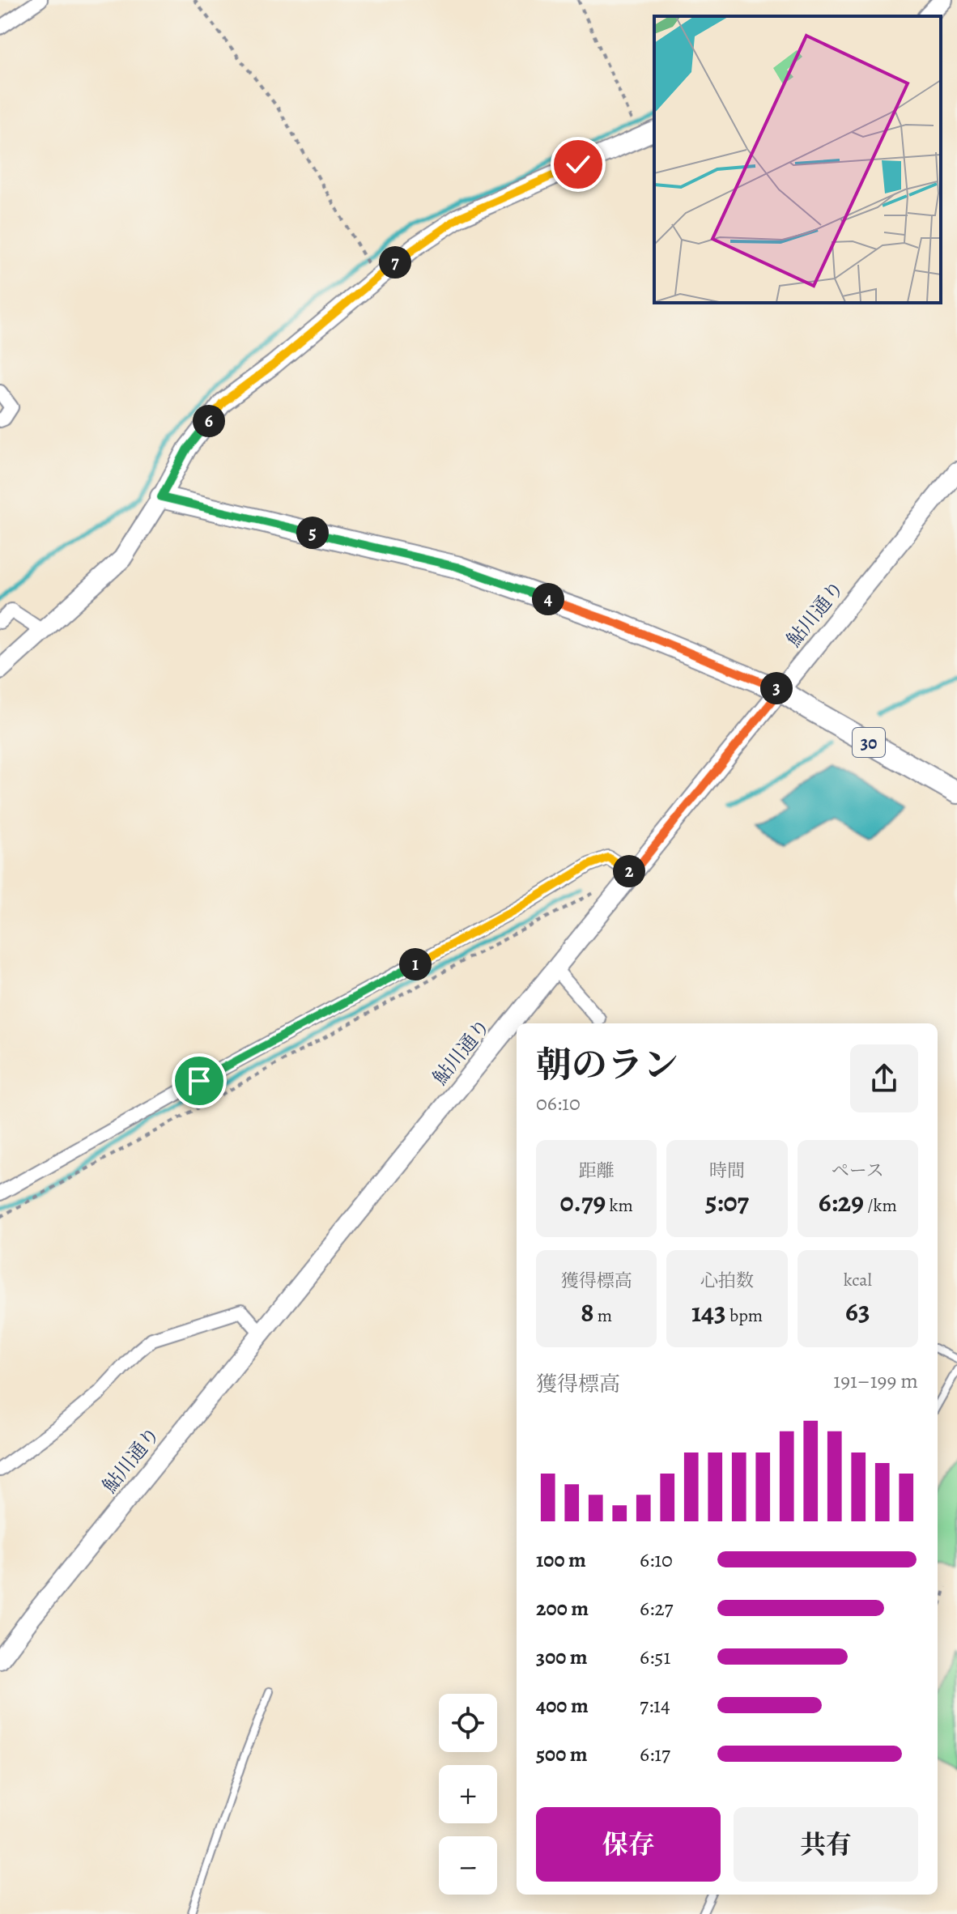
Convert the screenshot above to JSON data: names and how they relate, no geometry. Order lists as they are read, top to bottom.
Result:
{
  "streets": {
    "main road": ["30"],
    "street": ["鮎川通り"]
  },
  "crossings": [
    ["鮎川通り", "30"]
  ],
  "page": {
    "pins": [
      "7",
      "6",
      "5",
      "4",
      "3",
      "2",
      "1"
    ],
    "heading": ["朝のラン", "06:10"],
    "stats": [
      ["距離", "0.79 km"],
      ["時間", "5:07"],
      ["ペース", "6:29 /km"],
      ["獲得標高", "8 m"],
      ["心拍数", "143 bpm"],
      ["kcal", "63"]
    ],
    "chart": ["獲得標高", "191–199 m"],
    "list": [
      {
        "name": "100 m",
        "note": "6:10"
      },
      {
        "name": "200 m",
        "note": "6:27"
      },
      {
        "name": "300 m",
        "note": "6:51"
      },
      {
        "name": "400 m",
        "note": "7:14"
      },
      {
        "name": "500 m",
        "note": "6:17"
      }
    ],
    "map_buttons": ["+", "−"],
    "buttons": ["保存", "共有"]
  }
}
